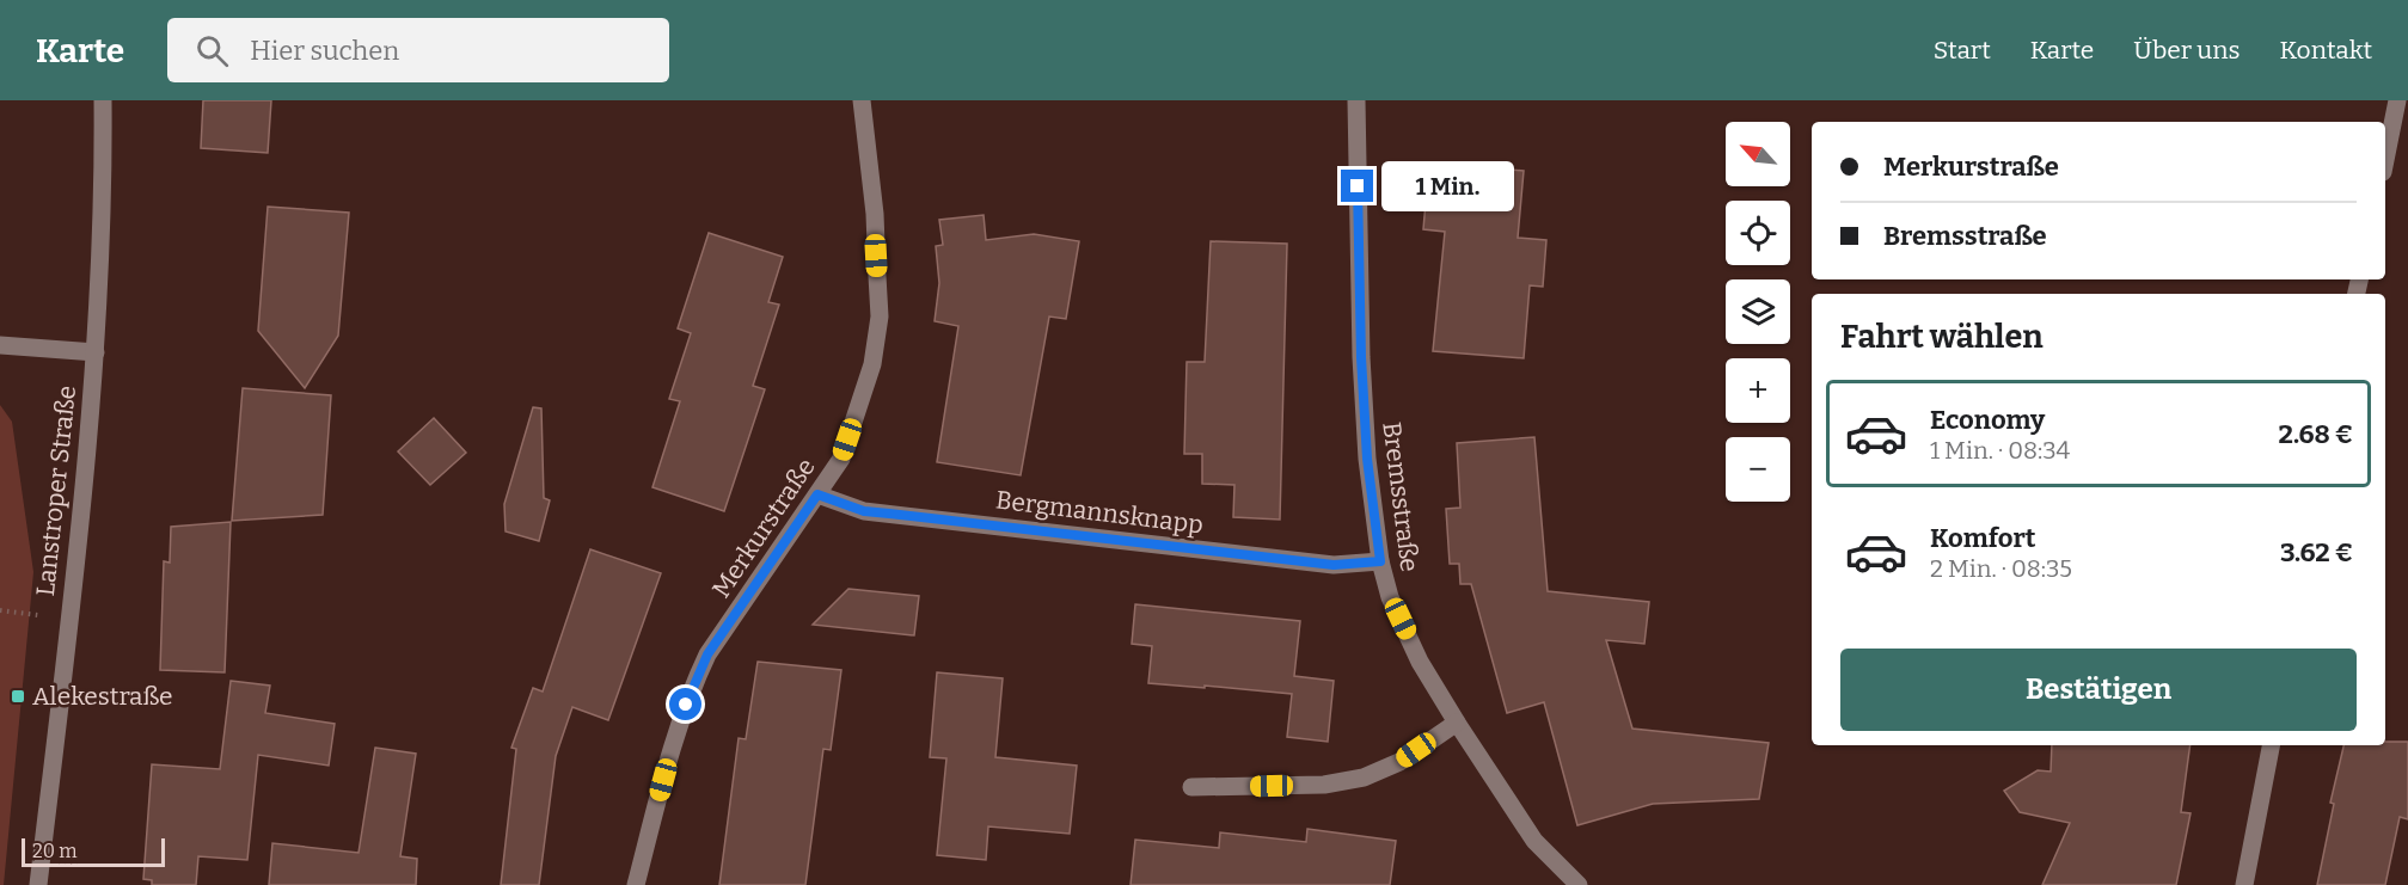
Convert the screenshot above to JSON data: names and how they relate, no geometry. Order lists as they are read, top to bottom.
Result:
{
  "streets": {
    "street": [
      "Lanstroper Straße",
      "Bremsstraße",
      "Bergmannsknapp",
      "Merkurstraße"
    ]
  },
  "crossings": [
    ["Bremsstraße", "Bergmannsknapp"],
    ["Bergmannsknapp", "Merkurstraße"]
  ],
  "places": {
    "transit": ["Alekestraße"]
  },
  "scale_bar": "20 m",
  "north": "top left",
  "page": {
    "header": "Karte",
    "search": "Hier suchen",
    "nav": [
      "Start",
      "Karte",
      "Über uns",
      "Kontakt"
    ],
    "map_buttons": ["+", "−"],
    "banner": ["Merkurstraße", "Bremsstraße"],
    "bubble": "1 Min.",
    "heading": "Fahrt wählen",
    "list": [
      {
        "name": "Economy",
        "note": "1 Min. · 08:34",
        "value": "2.68 €"
      },
      {
        "name": "Komfort",
        "note": "2 Min. · 08:35",
        "value": "3.62 €"
      }
    ],
    "buttons": "Bestätigen",
    "scale": "20 m"
  }
}
